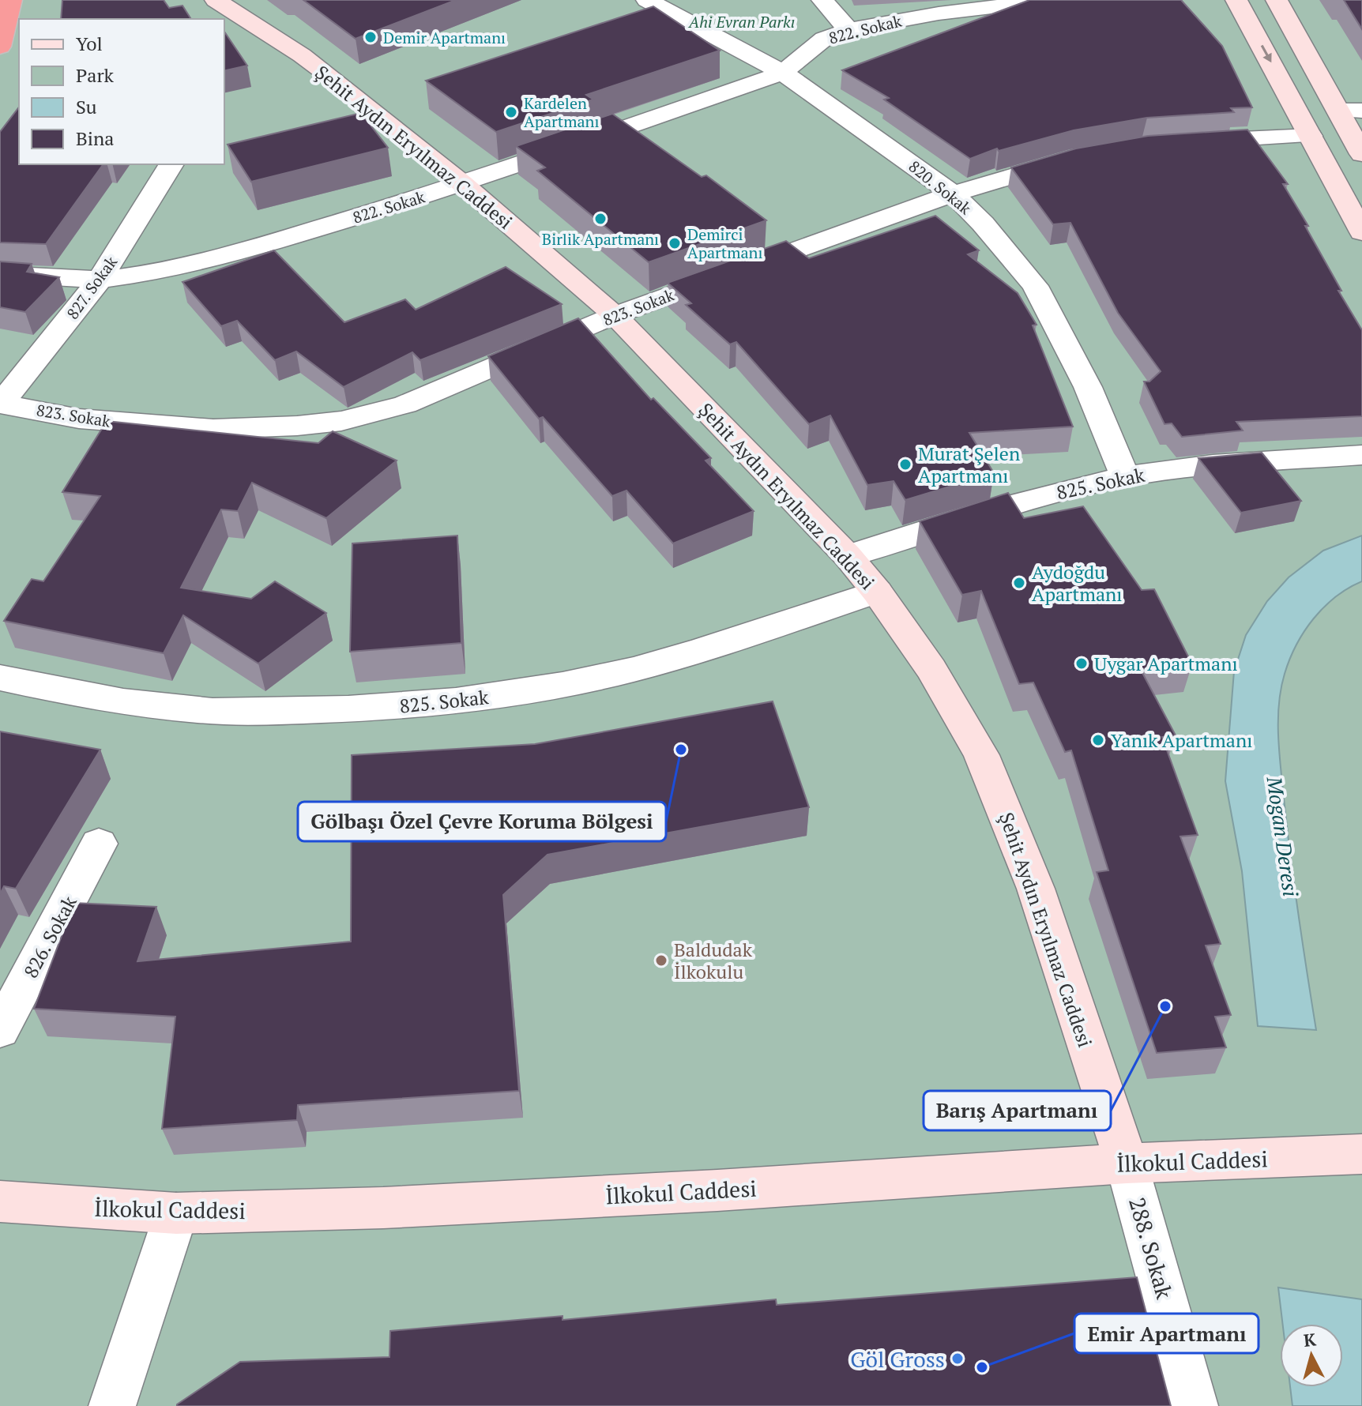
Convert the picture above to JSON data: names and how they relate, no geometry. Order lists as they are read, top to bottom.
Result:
{
  "streets": {
    "street": [
      "822. Sokak",
      "Şehit Aydın Eryılmaz Caddesi",
      "820. Sokak",
      "827. Sokak",
      "823. Sokak",
      "825. Sokak",
      "826. Sokak",
      "İlkokul Caddesi",
      "288. Sokak"
    ]
  },
  "crossings": [
    ["822. Sokak", "Şehit Aydın Eryılmaz Caddesi"],
    ["822. Sokak", "820. Sokak"],
    ["822. Sokak", "827. Sokak"],
    ["Şehit Aydın Eryılmaz Caddesi", "823. Sokak"],
    ["Şehit Aydın Eryılmaz Caddesi", "825. Sokak"],
    ["Şehit Aydın Eryılmaz Caddesi", "İlkokul Caddesi"],
    ["Şehit Aydın Eryılmaz Caddesi", "288. Sokak"],
    ["820. Sokak", "823. Sokak"],
    ["820. Sokak", "825. Sokak"],
    ["827. Sokak", "823. Sokak"],
    ["İlkokul Caddesi", "288. Sokak"]
  ],
  "water": ["Mogan Deresi"],
  "parks": ["Ahi Evran Parkı"],
  "places": [
    "Demir Apartmanı",
    "Kardelen Apartmanı",
    "Birlik Apartmanı",
    "Demirci Apartmanı",
    "Murat Şelen Apartmanı",
    "Aydoğdu Apartmanı",
    "Uygar Apartmanı",
    "Yanık Apartmanı",
    "Gölbaşı Özel Çevre Koruma Bölgesi",
    "Baldudak İlkokulu",
    "Barış Apartmanı",
    "Göl Gross",
    "Emir Apartmanı"
  ],
  "legend": [
    "Yol",
    "Park",
    "Su",
    "Bina"
  ],
  "north": "top"
}
